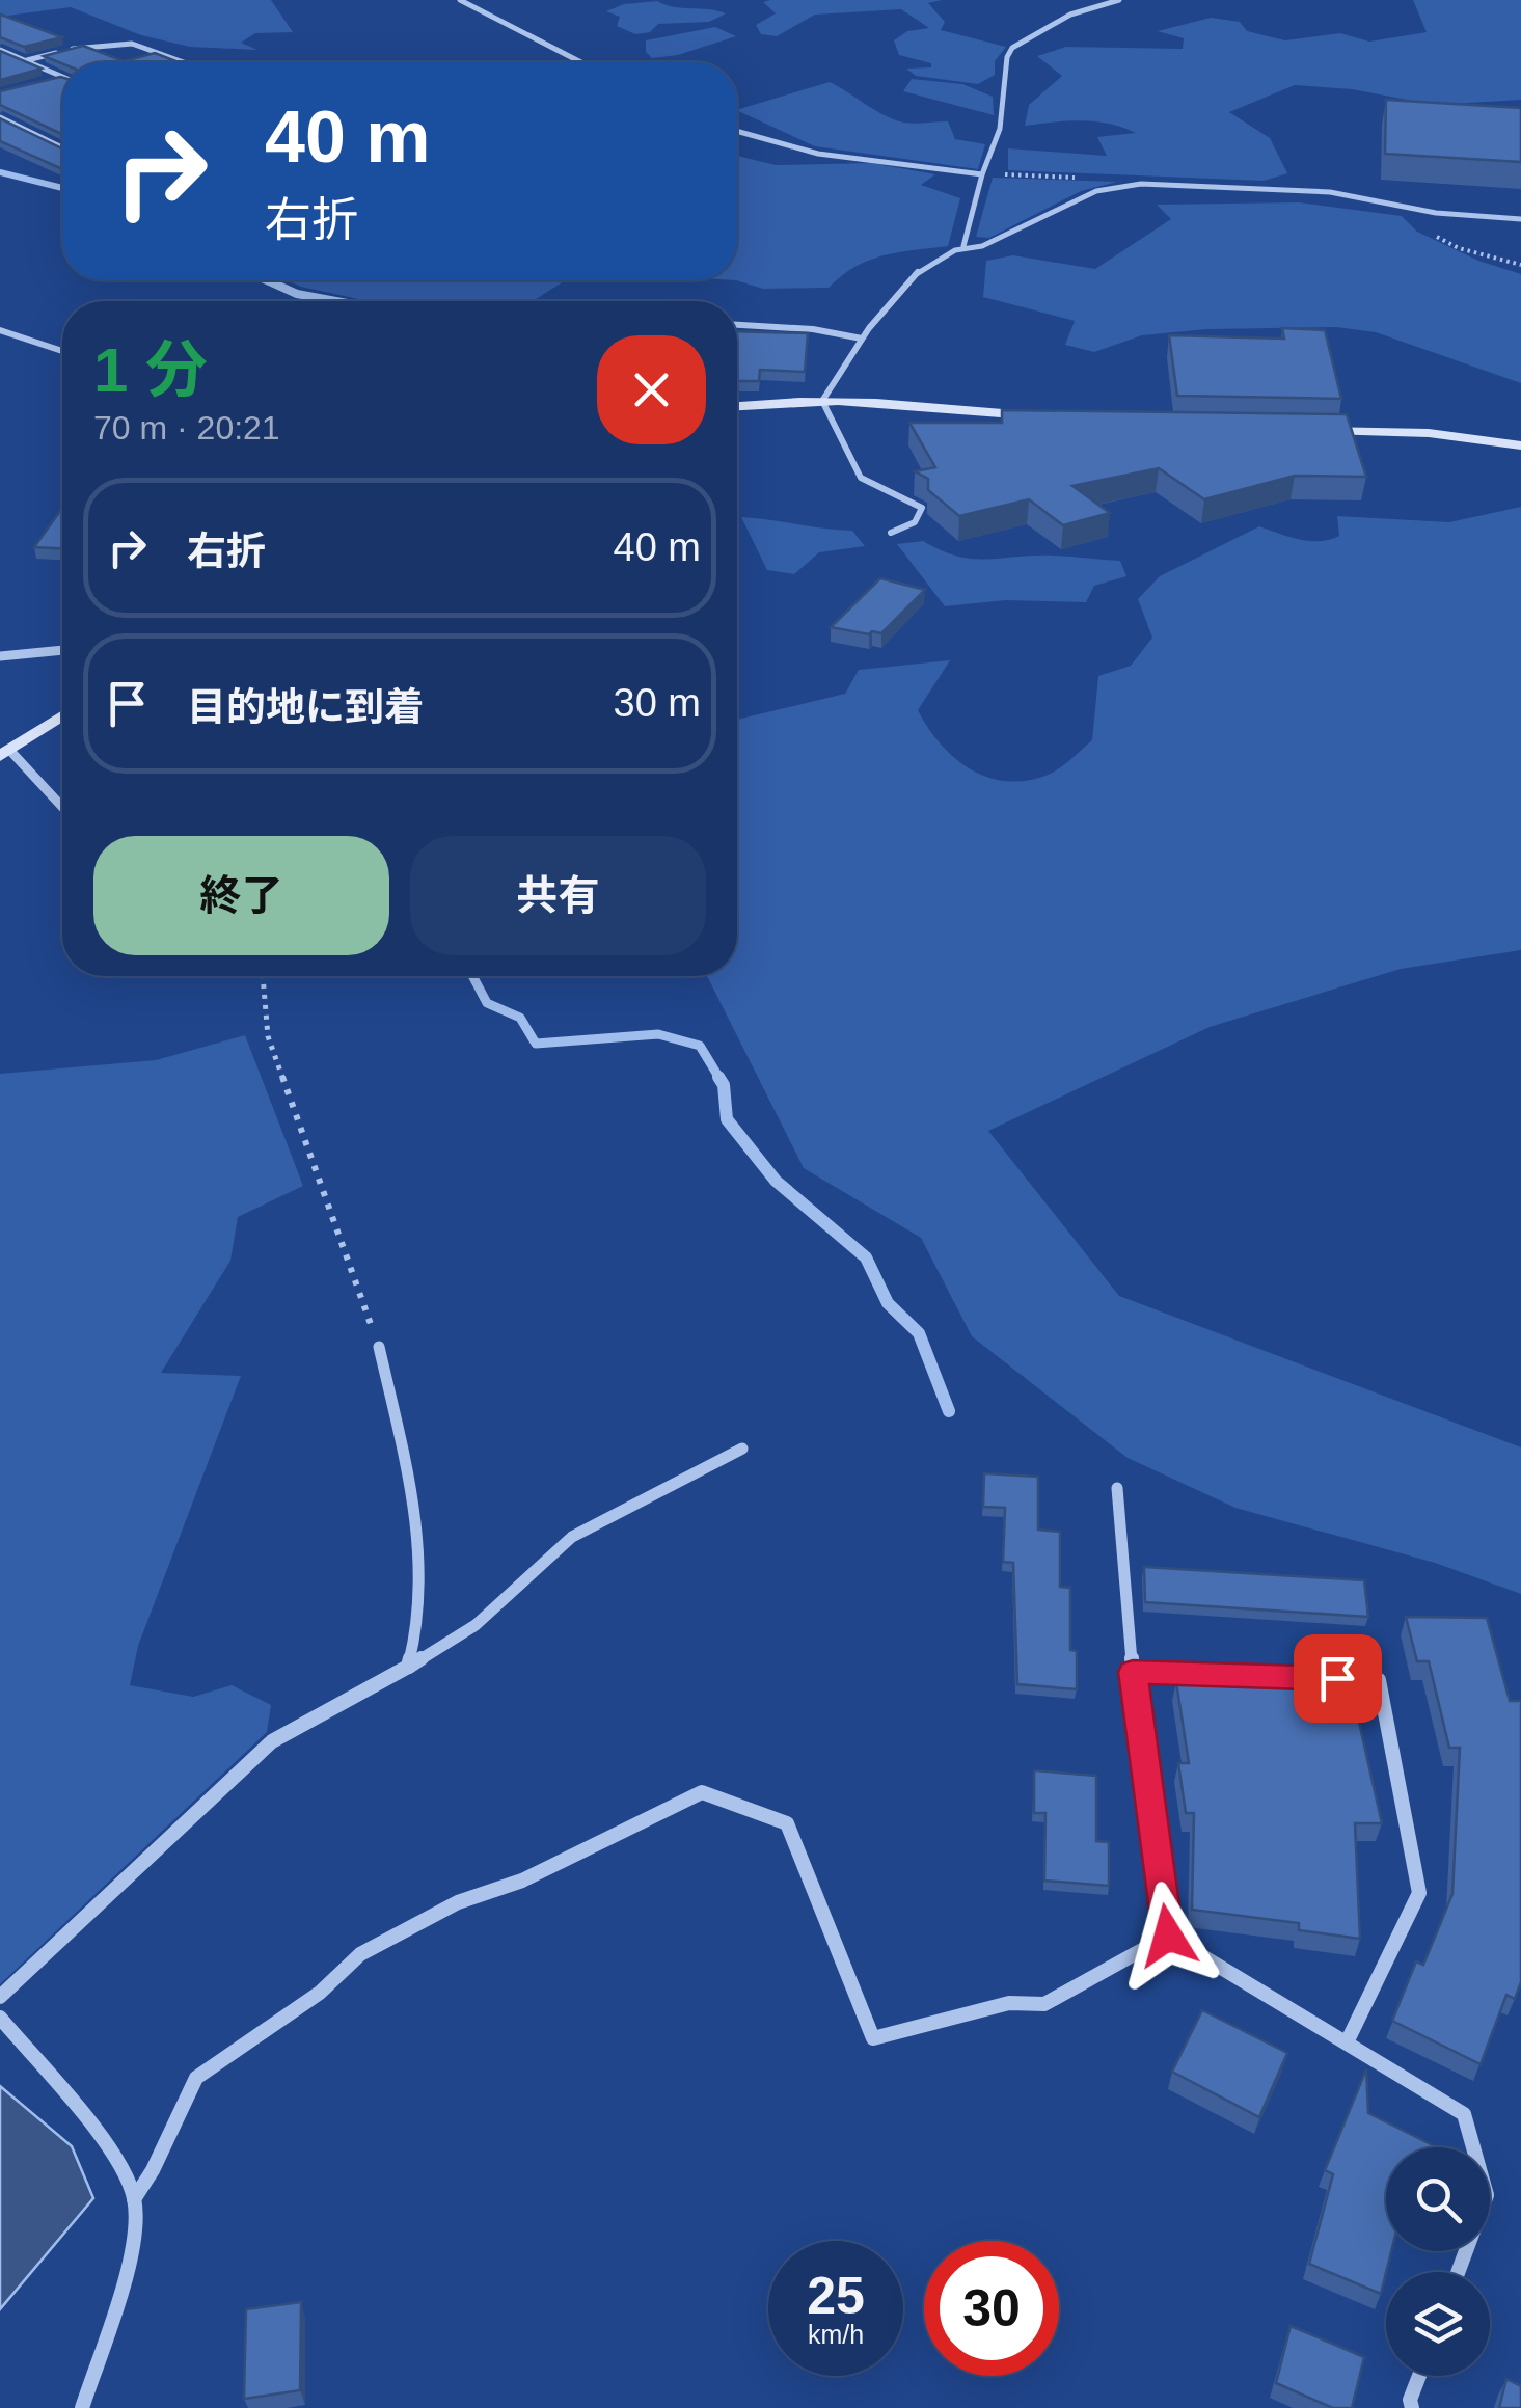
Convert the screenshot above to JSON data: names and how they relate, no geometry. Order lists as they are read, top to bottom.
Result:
{
  "page": {
    "turn": ["40 m", "右折"],
    "heading": ["1 分", "70 m · 20:21"],
    "list": [
      {
        "name": "右折",
        "value": "40 m"
      },
      {
        "name": "目的地に到着",
        "value": "30 m"
      }
    ],
    "buttons": ["終了", "共有"],
    "speed": "25 km/h",
    "limit": "30"
  }
}
